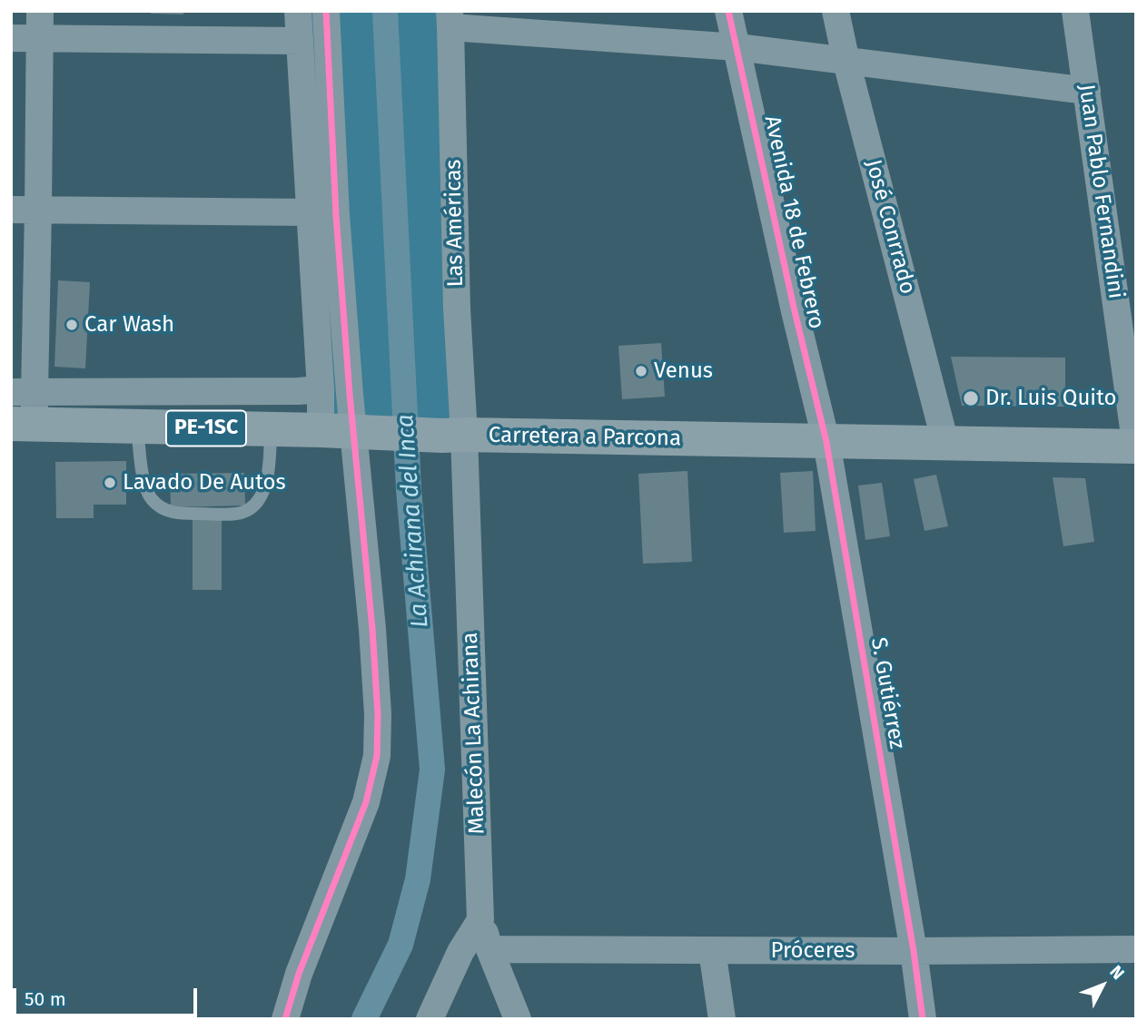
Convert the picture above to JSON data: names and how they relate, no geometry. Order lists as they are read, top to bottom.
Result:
{
  "streets": {
    "main road": ["PE-1SC", "Carretera a Parcona"],
    "street": [
      "Juan Pablo Fernandini",
      "Avenida 18 de Febrero",
      "Las Américas",
      "José Conrrado",
      "S. Gutiérrez",
      "Malecón La Achirana",
      "Próceres"
    ]
  },
  "crossings": [
    ["Juan Pablo Fernandini", "Carretera a Parcona"],
    ["Avenida 18 de Febrero", "Carretera a Parcona"],
    ["Avenida 18 de Febrero", "S. Gutiérrez"],
    ["Las Américas", "Carretera a Parcona"],
    ["Las Américas", "Malecón La Achirana"],
    ["José Conrrado", "Carretera a Parcona"],
    ["Carretera a Parcona", "S. Gutiérrez"],
    ["Carretera a Parcona", "Malecón La Achirana"],
    ["S. Gutiérrez", "Próceres"],
    ["Malecón La Achirana", "Próceres"]
  ],
  "water": ["La Achirana del Inca"],
  "places": [
    "Car Wash",
    "Venus",
    "Dr. Luis Quito",
    "Lavado De Autos"
  ],
  "scale_bar": "50 m",
  "north": "top right"
}
